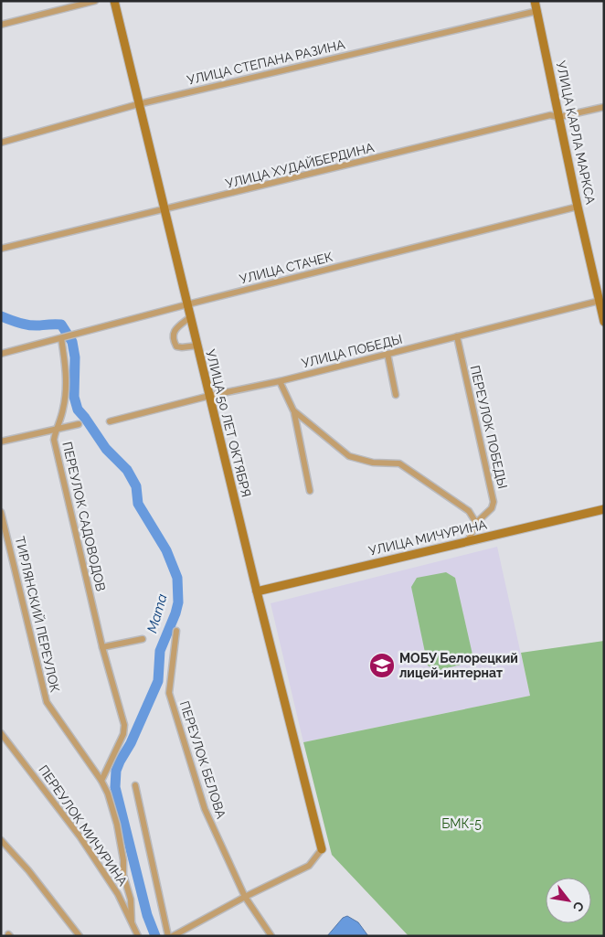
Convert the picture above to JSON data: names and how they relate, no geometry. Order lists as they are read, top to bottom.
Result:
{
  "streets": {
    "street": [
      "УЛИЦА СТЕПАНА РАЗИНА",
      "УЛИЦА КАРЛА МАРКСА",
      "УЛИЦА ХУДАЙБЕРДИНА",
      "УЛИЦА СТАЧЕК",
      "УЛИЦА ПОБЕДЫ",
      "УЛИЦА 50 ЛЕТ ОКТЯБРЯ",
      "ПЕРЕУЛОК ПОБЕДЫ",
      "ПЕРЕУЛОК САДОВОДОВ",
      "УЛИЦА МИЧУРИНА",
      "ТИРЛЯНСКИЙ ПЕРЕУЛОК",
      "ПЕРЕУЛОК БЕЛОВА",
      "ПЕРЕУЛОК МИЧУРИНА"
    ]
  },
  "crossings": [
    ["УЛИЦА СТЕПАНА РАЗИНА", "УЛИЦА КАРЛА МАРКСА"],
    ["УЛИЦА СТЕПАНА РАЗИНА", "УЛИЦА 50 ЛЕТ ОКТЯБРЯ"],
    ["УЛИЦА КАРЛА МАРКСА", "УЛИЦА ХУДАЙБЕРДИНА"],
    ["УЛИЦА КАРЛА МАРКСА", "УЛИЦА СТАЧЕК"],
    ["УЛИЦА КАРЛА МАРКСА", "УЛИЦА ПОБЕДЫ"],
    ["УЛИЦА ХУДАЙБЕРДИНА", "УЛИЦА 50 ЛЕТ ОКТЯБРЯ"],
    ["УЛИЦА СТАЧЕК", "УЛИЦА 50 ЛЕТ ОКТЯБРЯ"],
    ["УЛИЦА СТАЧЕК", "ПЕРЕУЛОК САДОВОДОВ"],
    ["УЛИЦА ПОБЕДЫ", "УЛИЦА 50 ЛЕТ ОКТЯБРЯ"],
    ["УЛИЦА ПОБЕДЫ", "ПЕРЕУЛОК ПОБЕДЫ"],
    ["УЛИЦА 50 ЛЕТ ОКТЯБРЯ", "УЛИЦА МИЧУРИНА"],
    ["ПЕРЕУЛОК ПОБЕДЫ", "УЛИЦА МИЧУРИНА"],
    ["ПЕРЕУЛОК САДОВОДОВ", "ТИРЛЯНСКИЙ ПЕРЕУЛОК"],
    ["ТИРЛЯНСКИЙ ПЕРЕУЛОК", "ПЕРЕУЛОК МИЧУРИНА"]
  ],
  "water": ["Мата"],
  "parks": ["БМК-5"],
  "places": {
    "school or university": ["МОБУ Белорецкий лицей-интернат"]
  },
  "north": "bottom right"
}
